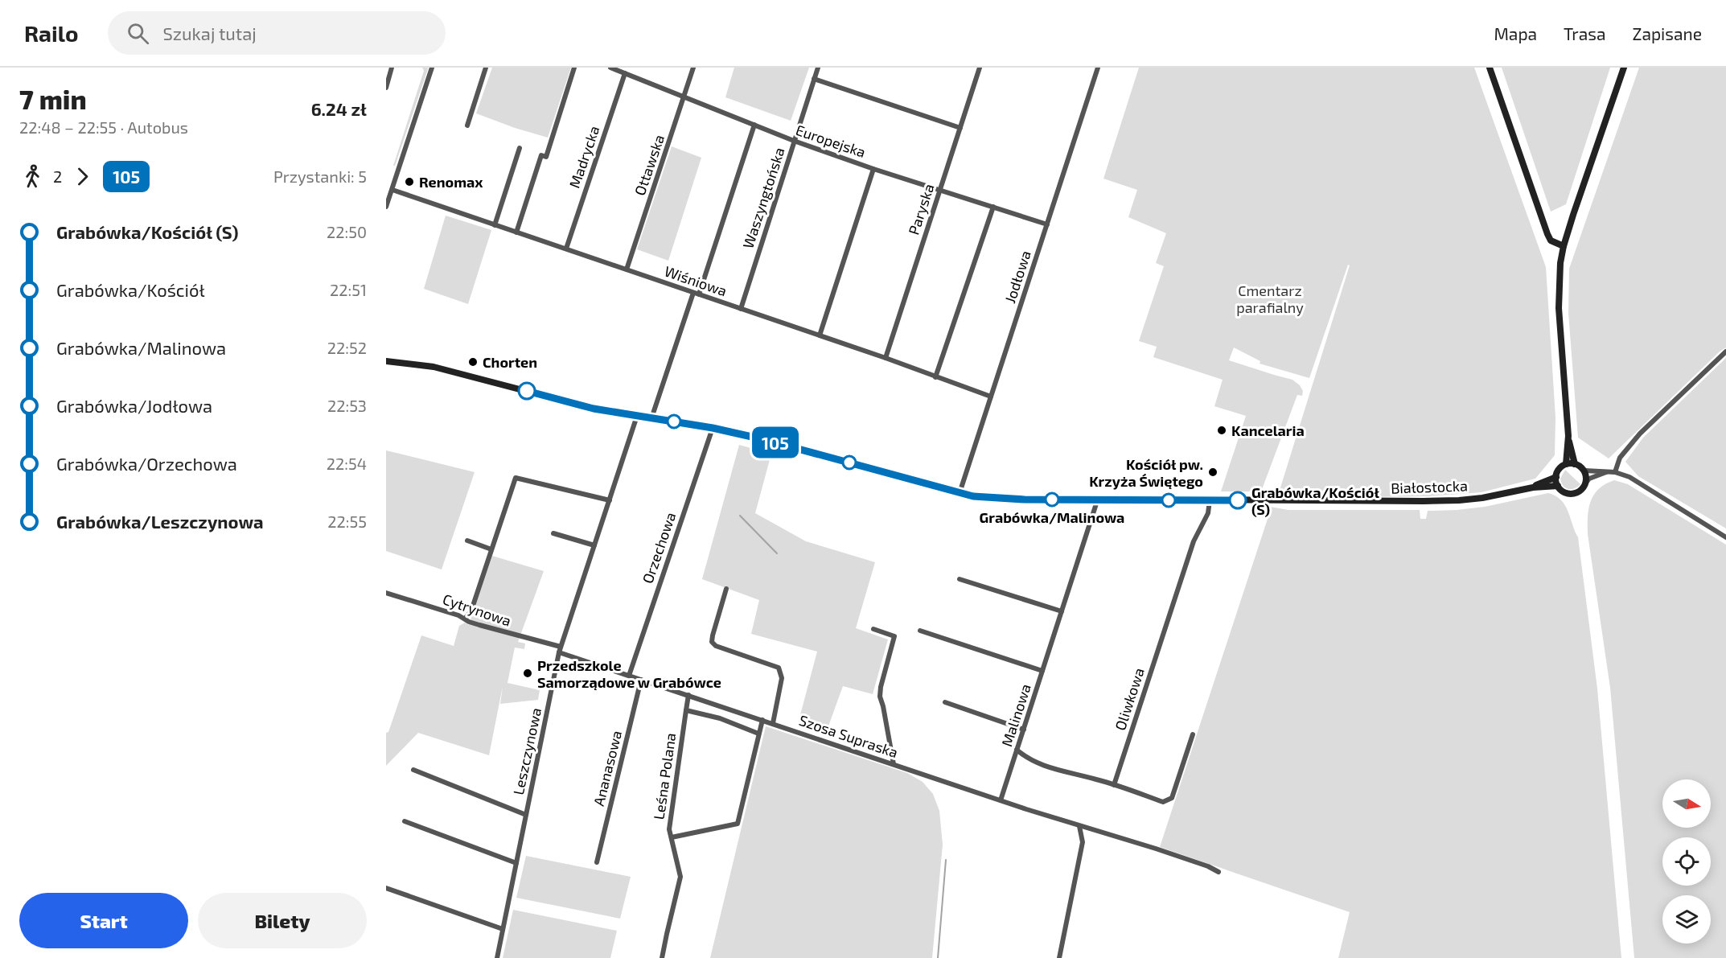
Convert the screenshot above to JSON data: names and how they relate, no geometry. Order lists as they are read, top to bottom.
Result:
{
  "streets": {
    "street": [
      "Europejska",
      "Madrycka",
      "Ottawska",
      "Waszyngtońska",
      "Paryska",
      "Jodłowa",
      "Wiśniowa",
      "Białostocka",
      "Orzechowa",
      "Cytrynowa",
      "Oliwkowa",
      "Malinowa",
      "Szosa Supraska",
      "Leszczynowa",
      "Ananasowa",
      "Leśna Polana"
    ]
  },
  "crossings": [
    ["Europejska", "Madrycka"],
    ["Europejska", "Ottawska"],
    ["Europejska", "Waszyngtońska"],
    ["Europejska", "Paryska"],
    ["Europejska", "Jodłowa"],
    ["Madrycka", "Wiśniowa"],
    ["Ottawska", "Wiśniowa"],
    ["Waszyngtońska", "Wiśniowa"],
    ["Paryska", "Wiśniowa"],
    ["Jodłowa", "Wiśniowa"],
    ["Jodłowa", "Białostocka"],
    ["Białostocka", "Orzechowa"],
    ["Białostocka", "Oliwkowa"],
    ["Białostocka", "Malinowa"],
    ["Białostocka", "Leszczynowa"],
    ["Orzechowa", "Cytrynowa"],
    ["Cytrynowa", "Szosa Supraska"],
    ["Cytrynowa", "Leszczynowa"],
    ["Cytrynowa", "Ananasowa"],
    ["Cytrynowa", "Leśna Polana"],
    ["Malinowa", "Szosa Supraska"],
    ["Szosa Supraska", "Leśna Polana"]
  ],
  "parks": ["Cmentarz parafialny"],
  "places": [
    "Renomax",
    "Chorten",
    "Kancelaria",
    "Kościół pw. Krzyża Świętego",
    "Grabówka/Malinowa",
    "Grabówka/Kościół (S)",
    "Przedszkole Samorządowe w Grabówce"
  ],
  "lines": ["bus line 105"],
  "north": "right",
  "page": {
    "header": "Railo",
    "search": "Szukaj tutaj",
    "nav": ["Mapa", "Trasa", "Zapisane"],
    "heading": ["7 min", "22:48 – 22:55 · Autobus", "6.24 zł"],
    "on_map": "105",
    "legs": ["2", "105", "Przystanki: 5"],
    "list": [
      {
        "name": "Grabówka/Kościół (S)",
        "value": "22:50"
      },
      {
        "name": "Grabówka/Kościół",
        "value": "22:51"
      },
      {
        "name": "Grabówka/Malinowa",
        "value": "22:52"
      },
      {
        "name": "Grabówka/Jodłowa",
        "value": "22:53"
      },
      {
        "name": "Grabówka/Orzechowa",
        "value": "22:54"
      },
      {
        "name": "Grabówka/Leszczynowa",
        "value": "22:55"
      }
    ],
    "buttons": ["Start", "Bilety"]
  }
}
